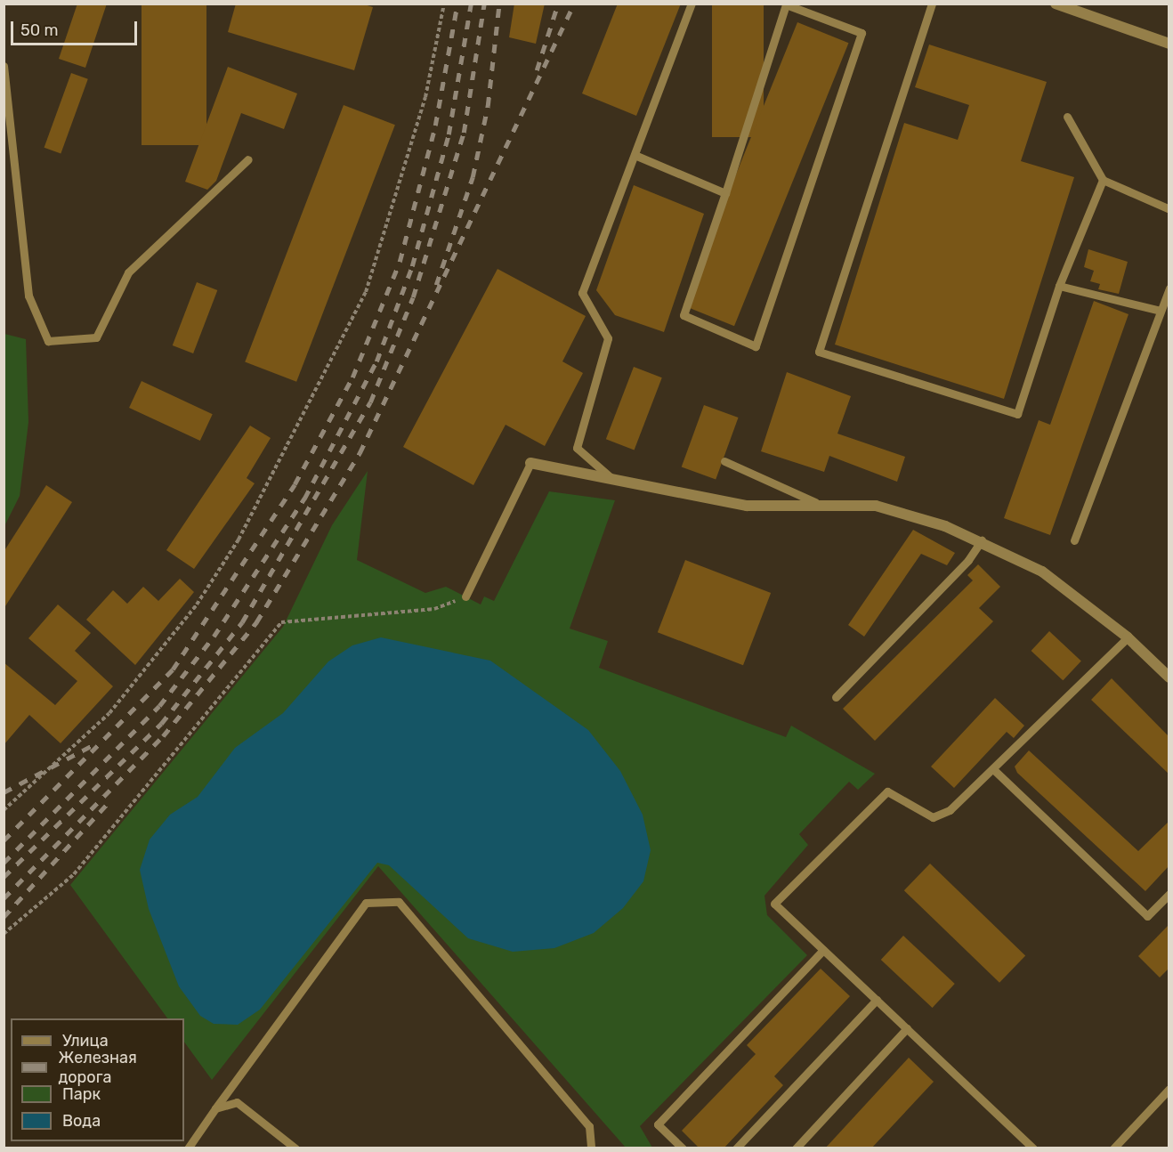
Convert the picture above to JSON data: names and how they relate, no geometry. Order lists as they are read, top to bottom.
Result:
{
  "legend": [
    "Улица",
    "Железная дорога",
    "Парк",
    "Вода"
  ],
  "scale_bar": "50 m"
}
